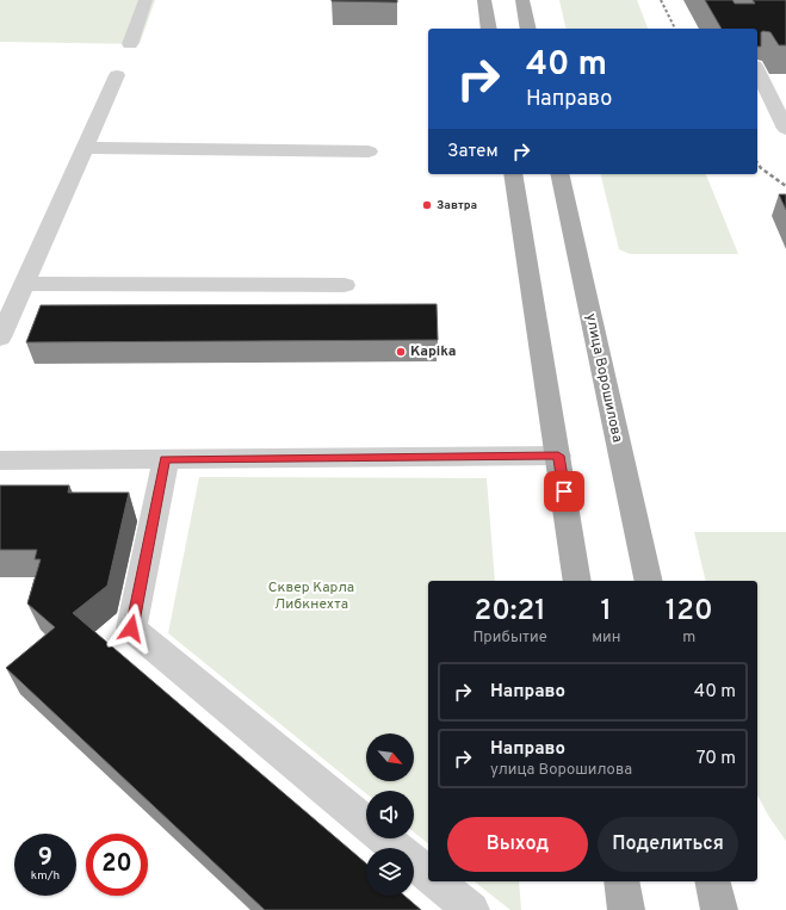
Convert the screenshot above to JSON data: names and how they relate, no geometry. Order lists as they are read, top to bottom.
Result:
{
  "streets": {
    "main road": ["улица Ворошилова"]
  },
  "parks": ["Сквер Карла Либкнехта"],
  "places": ["Завтра", "Kapika"],
  "north": "bottom right",
  "page": {
    "turn": ["40 m", "Направо"],
    "then": "Затем",
    "eta": [
      "20:21",
      "Прибытие",
      "1",
      "мин",
      "120",
      "m"
    ],
    "list": [
      {
        "name": "Направо",
        "value": "40 m"
      },
      {
        "name": "Направо",
        "note": "улица Ворошилова",
        "value": "70 m"
      }
    ],
    "buttons": ["Выход", "Поделиться"],
    "speed": "9 km/h",
    "limit": "20"
  }
}
